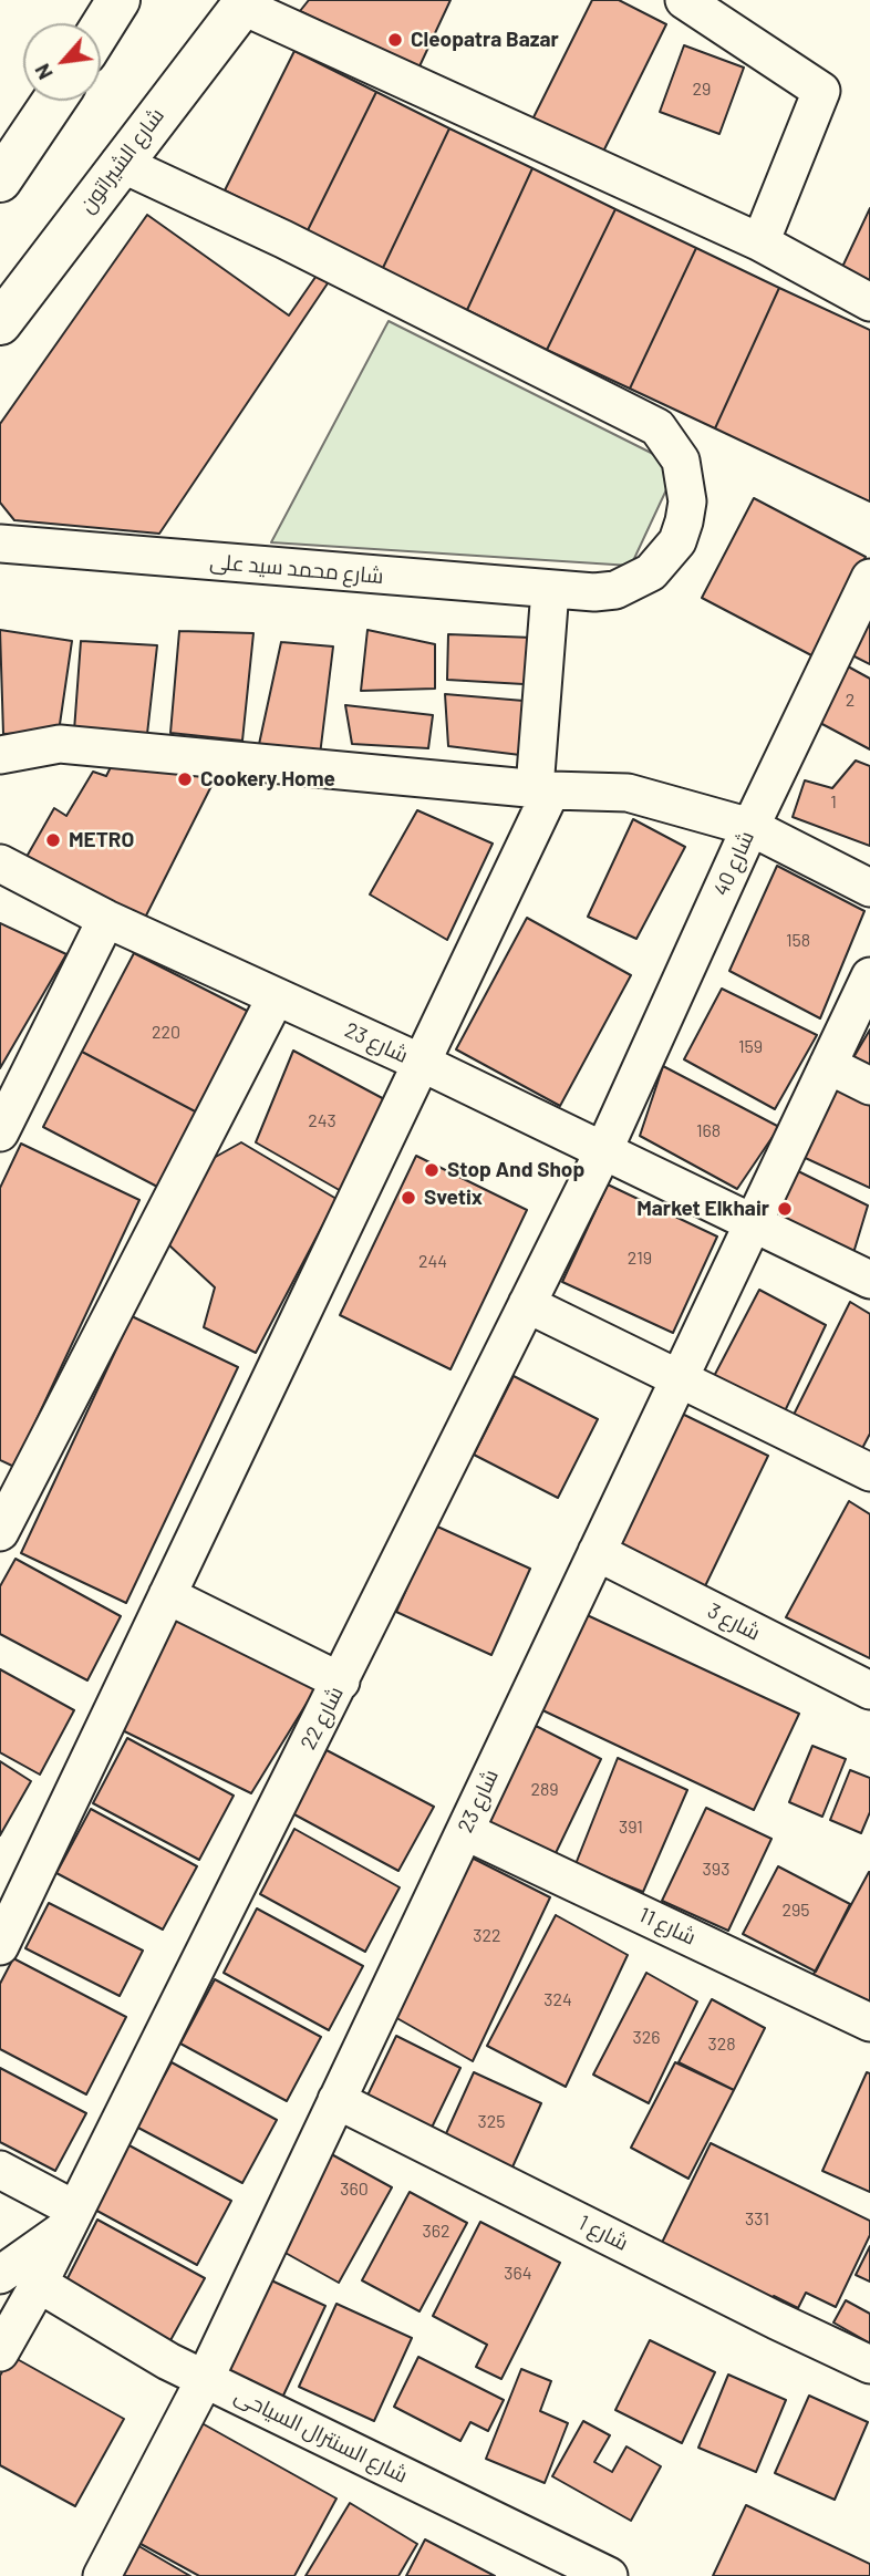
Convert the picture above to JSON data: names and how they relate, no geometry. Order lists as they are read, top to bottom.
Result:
{
  "streets": {
    "street": [
      "شارع الشيراتون",
      "شارع محمد سيد على",
      "شارع 40",
      "شارع 23",
      "شارع 3",
      "شارع 22",
      "شارع 11",
      "شارع 1",
      "شارع السنترال السياحى"
    ]
  },
  "crossings": [
    ["شارع الشيراتون", "شارع محمد سيد على"],
    ["شارع 40", "شارع 23"],
    ["شارع 40", "شارع 22"],
    ["شارع 23", "شارع 3"],
    ["شارع 23", "شارع 22"],
    ["شارع 23", "شارع 11"],
    ["شارع 23", "شارع 1"],
    ["شارع 23", "شارع السنترال السياحى"],
    ["شارع 22", "شارع السنترال السياحى"]
  ],
  "places": [
    "Cleopatra Bazar",
    "Cookery Home",
    "METRO",
    "Stop And Shop",
    "Svetix",
    "Market Elkhair"
  ],
  "house_numbers": [
    "29",
    "2",
    "1",
    "158",
    "220",
    "159",
    "243",
    "168",
    "219",
    "244",
    "289",
    "391",
    "393",
    "295",
    "322",
    "324",
    "326",
    "328",
    "325",
    "360",
    "331",
    "362",
    "364"
  ],
  "north": "bottom left"
}
